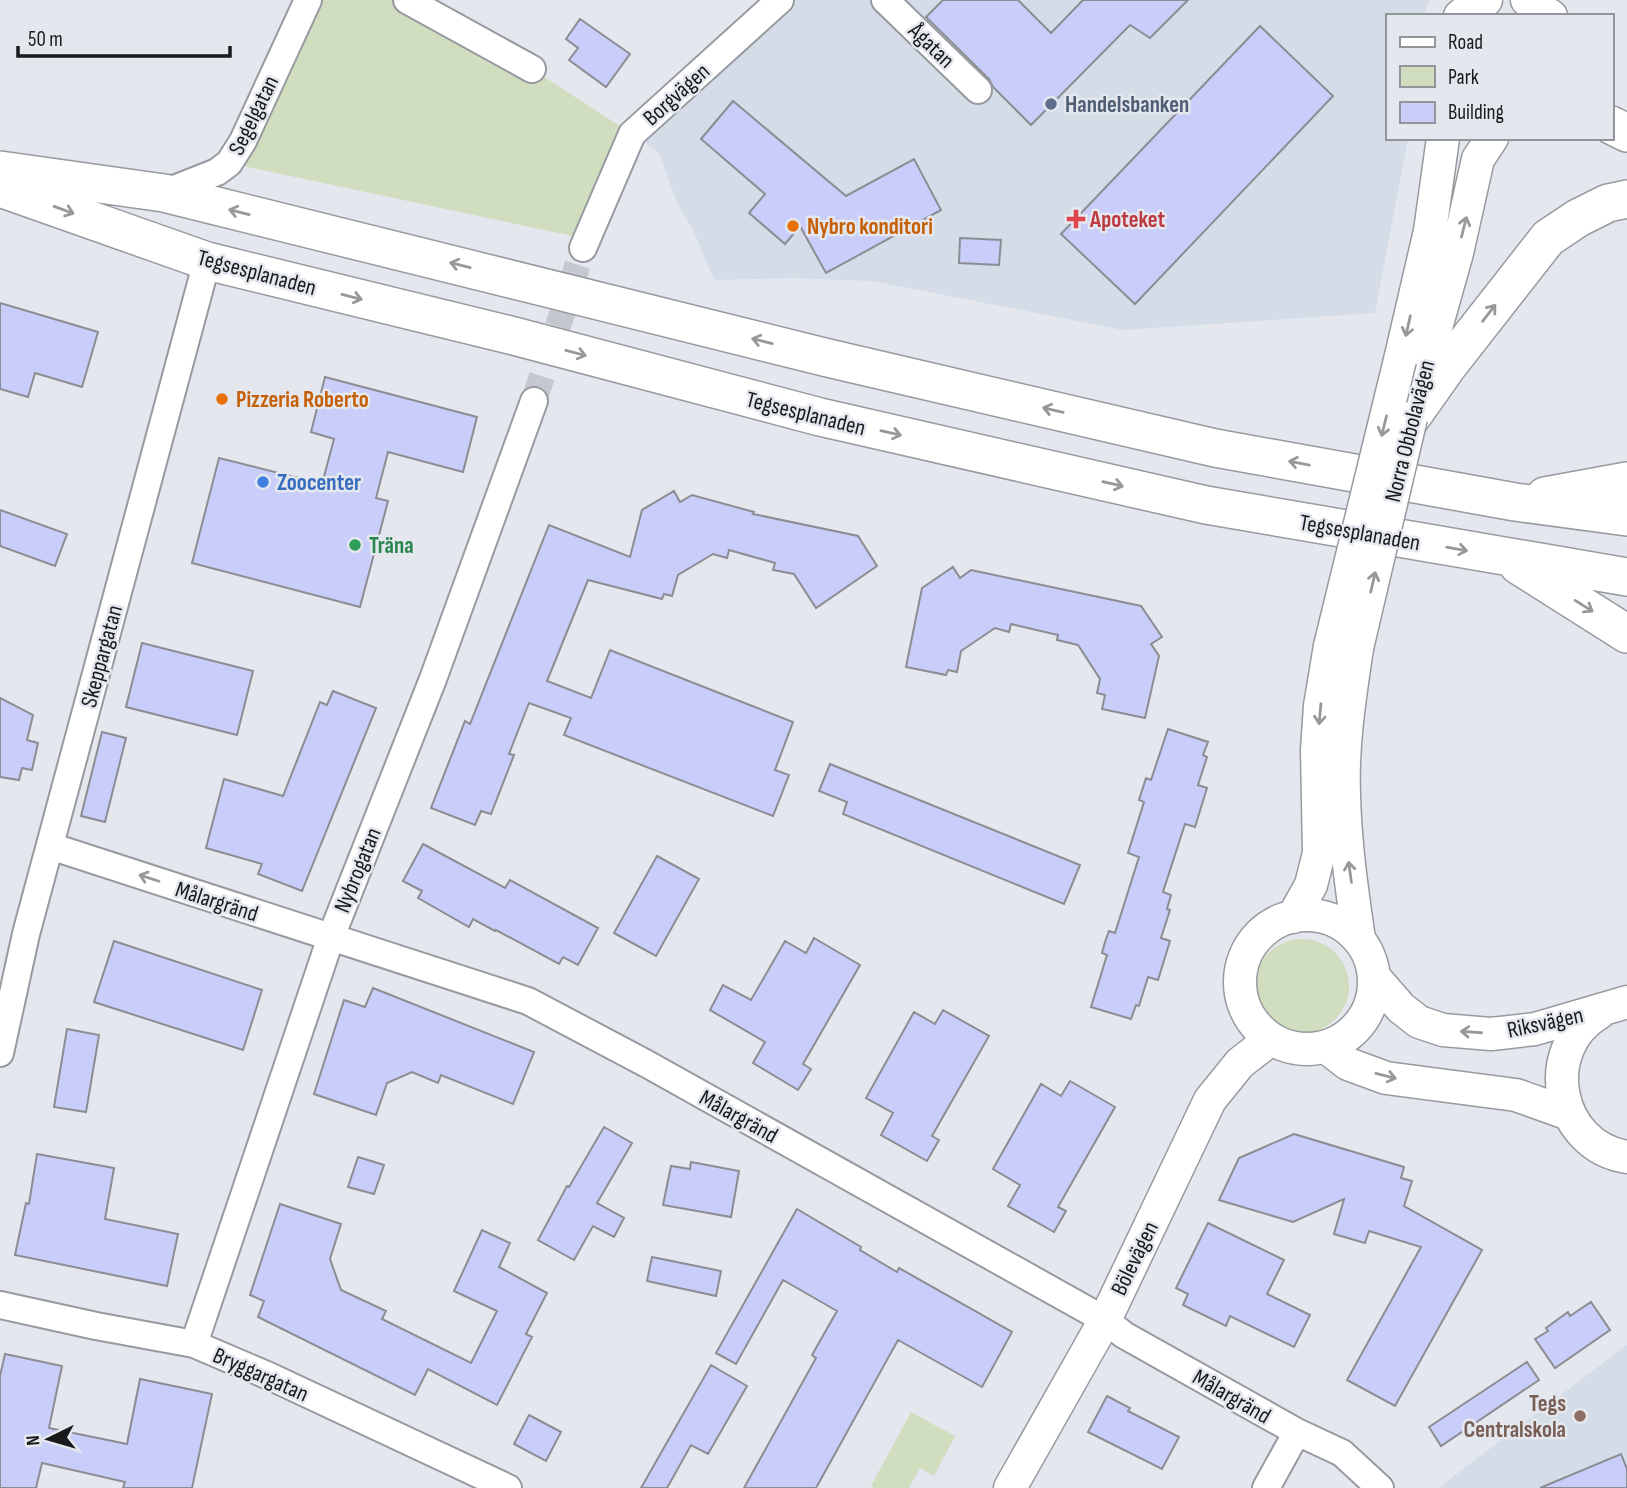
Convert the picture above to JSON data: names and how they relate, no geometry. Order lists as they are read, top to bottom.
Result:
{
  "streets": {
    "main road": ["Tegsesplanaden"],
    "street": [
      "Ågatan",
      "Borgvägen",
      "Segelgatan",
      "Norra Obbolavägen",
      "Skeppargatan",
      "Nybrogatan",
      "Målargränd",
      "Riksvägen",
      "Bölevägen",
      "Bryggargatan"
    ]
  },
  "crossings": [
    ["Tegsesplanaden", "Skeppargatan"],
    ["Norra Obbolavägen", "Riksvägen"],
    ["Norra Obbolavägen", "Bölevägen"],
    ["Skeppargatan", "Målargränd"],
    ["Nybrogatan", "Målargränd"],
    ["Nybrogatan", "Bryggargatan"],
    ["Målargränd", "Bölevägen"],
    ["Riksvägen", "Bölevägen"]
  ],
  "places": {
    "other": [
      "Handelsbanken",
      "Nybro konditori",
      "Pizzeria Roberto",
      "Zoocenter",
      "Träna",
      "Tegs Centralskola"
    ],
    "health": ["Apoteket"]
  },
  "legend": ["Road", "Park", "Building"],
  "scale_bar": "50 m",
  "north": "left"
}
